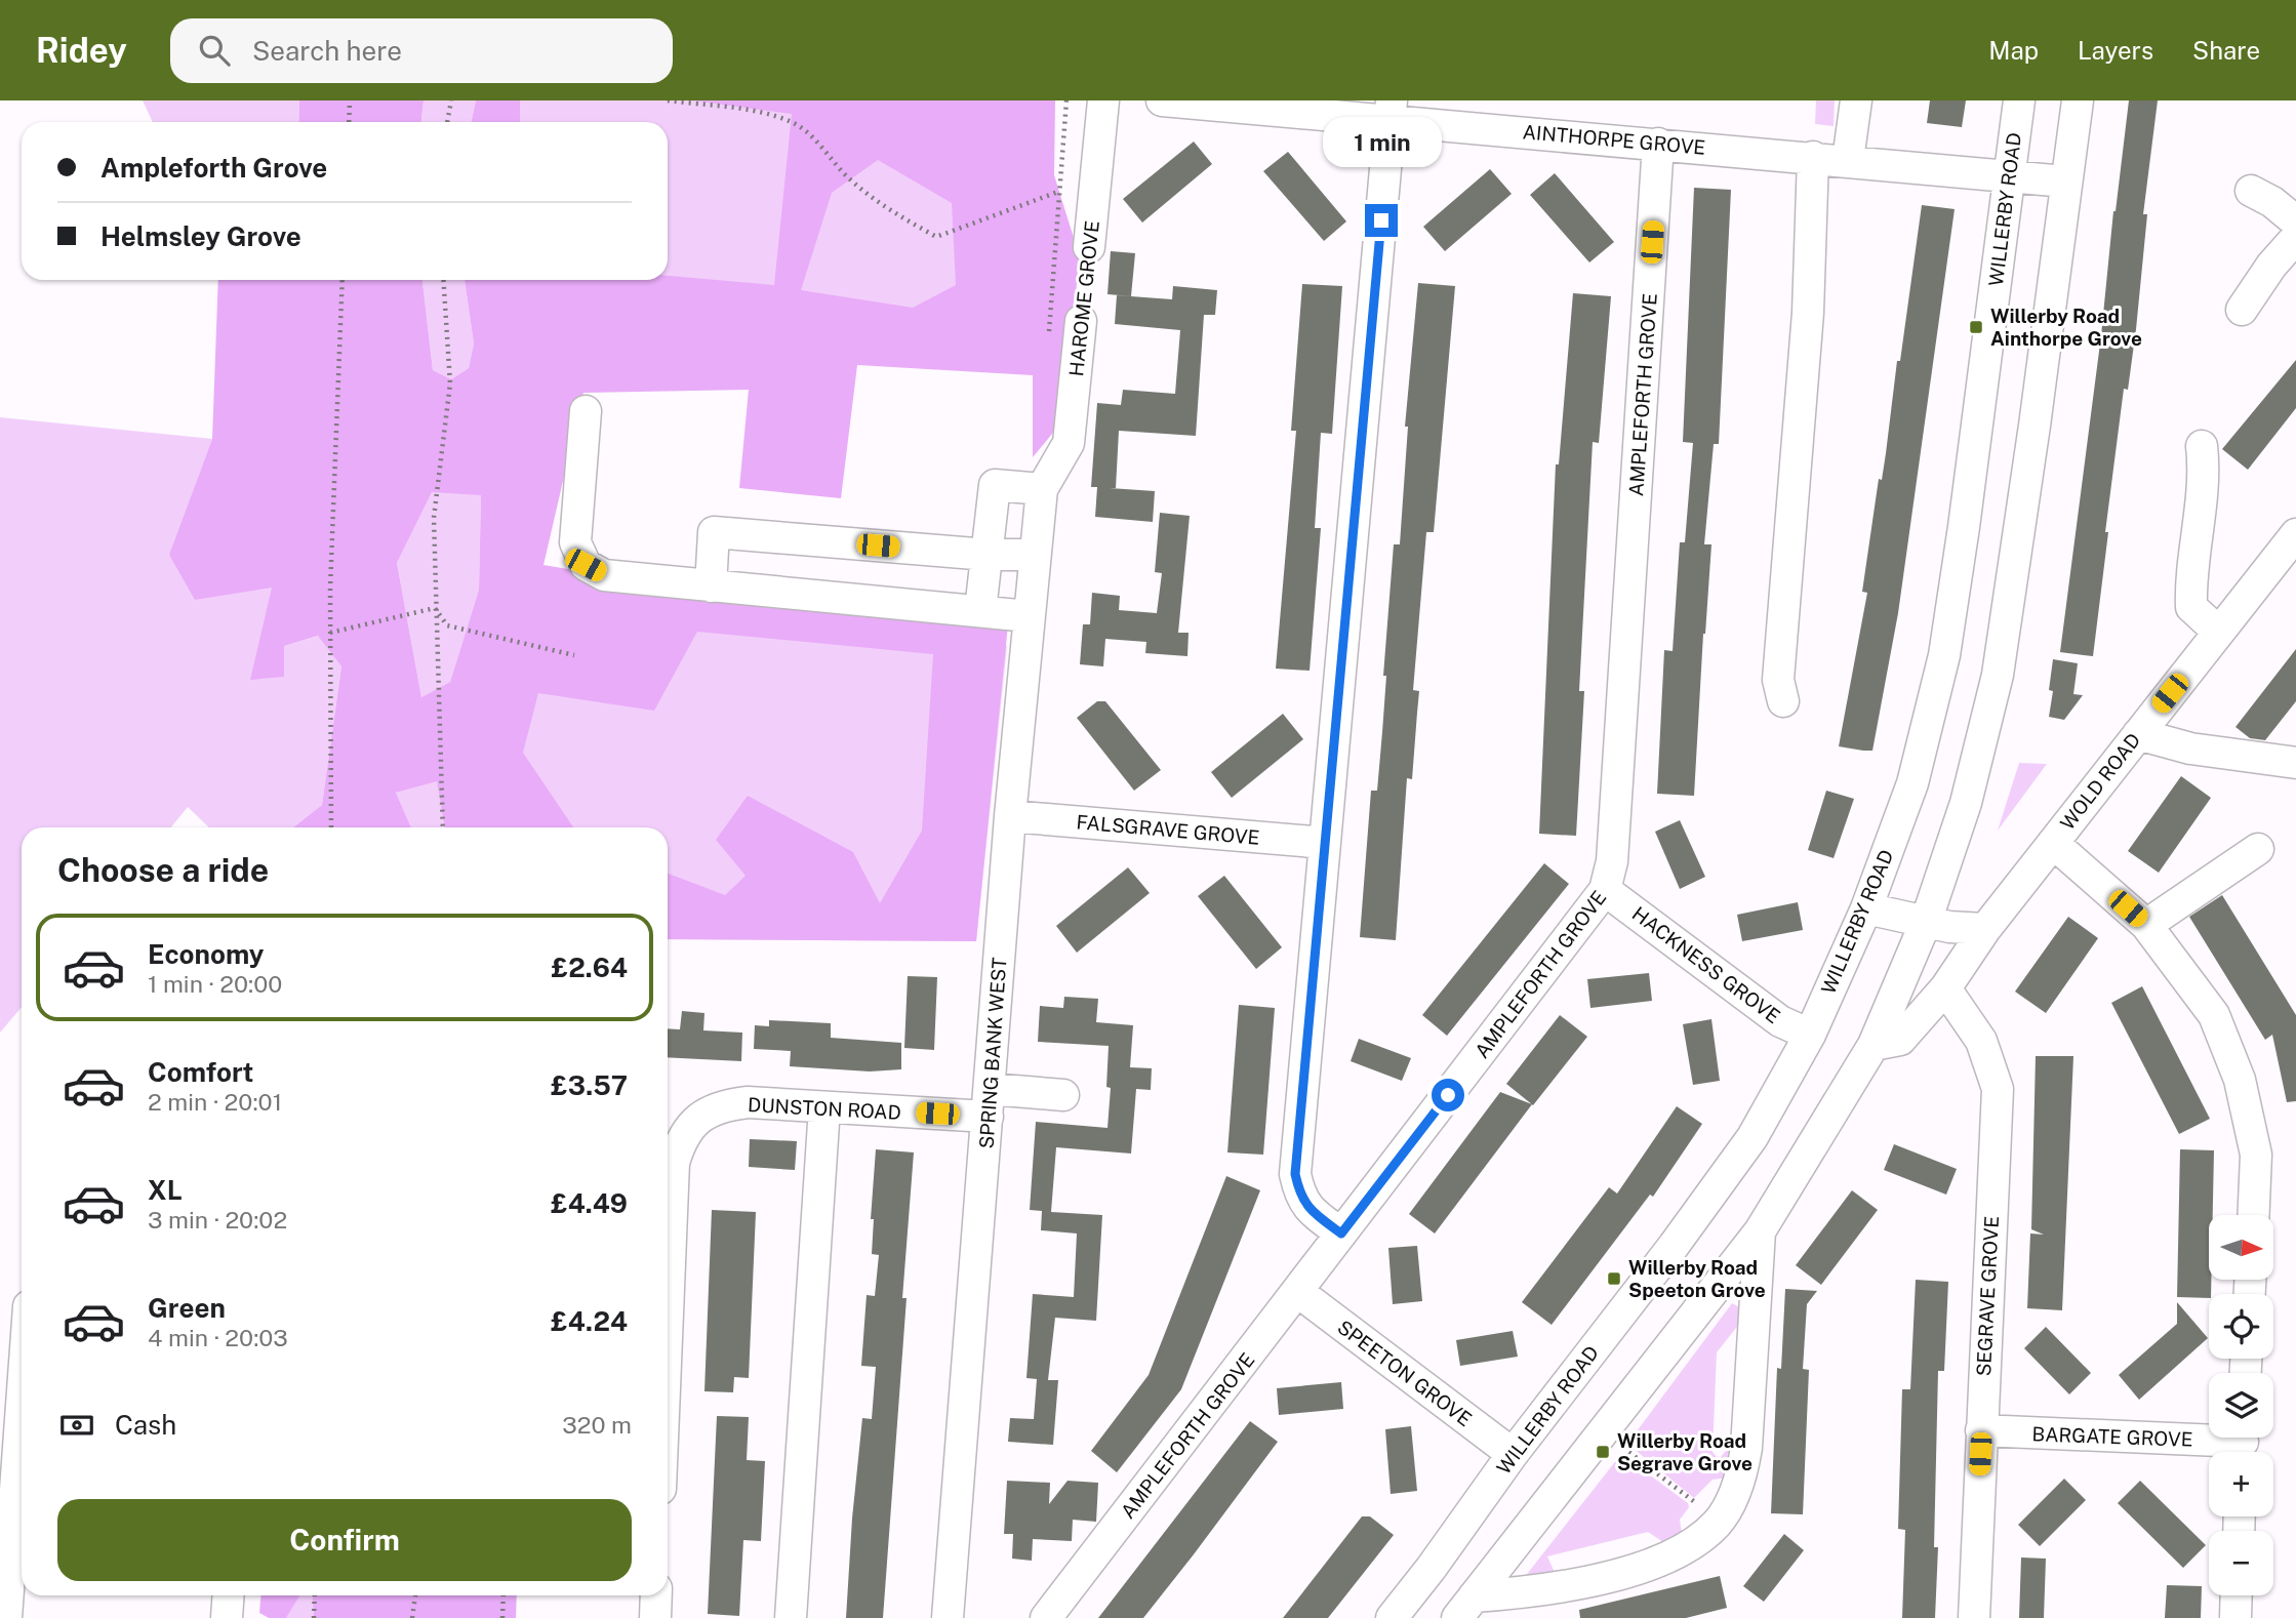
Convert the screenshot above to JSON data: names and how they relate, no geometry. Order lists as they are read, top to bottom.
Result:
{
  "streets": {
    "street": [
      "AINTHORPE GROVE",
      "WILLERBY ROAD",
      "HAROME GROVE",
      "AMPLEFORTH GROVE",
      "WOLD ROAD",
      "FALSGRAVE GROVE",
      "HACKNESS GROVE",
      "SPRING BANK WEST",
      "DUNSTON ROAD",
      "SEGRAVE GROVE",
      "SPEETON GROVE",
      "BARGATE GROVE"
    ]
  },
  "crossings": [
    ["AINTHORPE GROVE", "WILLERBY ROAD"],
    ["AINTHORPE GROVE", "AMPLEFORTH GROVE"],
    ["WILLERBY ROAD", "HACKNESS GROVE"],
    ["WILLERBY ROAD", "SPEETON GROVE"],
    ["HAROME GROVE", "SPRING BANK WEST"],
    ["AMPLEFORTH GROVE", "HACKNESS GROVE"],
    ["AMPLEFORTH GROVE", "SPEETON GROVE"],
    ["WOLD ROAD", "SEGRAVE GROVE"],
    ["FALSGRAVE GROVE", "SPRING BANK WEST"],
    ["SPRING BANK WEST", "DUNSTON ROAD"],
    ["SEGRAVE GROVE", "BARGATE GROVE"]
  ],
  "places": {
    "transit": ["Willerby Road Ainthorpe Grove", "Willerby Road Speeton Grove", "Willerby Road Segrave Grove"]
  },
  "north": "right",
  "page": {
    "header": "Ridey",
    "search": "Search here",
    "nav": ["Map", "Layers", "Share"],
    "bubble": "1 min",
    "banner": ["Ampleforth Grove", "Helmsley Grove"],
    "heading": "Choose a ride",
    "list": [
      {
        "name": "Economy",
        "note": "1 min · 20:00",
        "value": "£2.64"
      },
      {
        "name": "Comfort",
        "note": "2 min · 20:01",
        "value": "£3.57"
      },
      {
        "name": "XL",
        "note": "3 min · 20:02",
        "value": "£4.49"
      },
      {
        "name": "Green",
        "note": "4 min · 20:03",
        "value": "£4.24"
      }
    ],
    "map_buttons": ["+", "−"],
    "pay": ["Cash", "320 m"],
    "buttons": "Confirm"
  }
}
